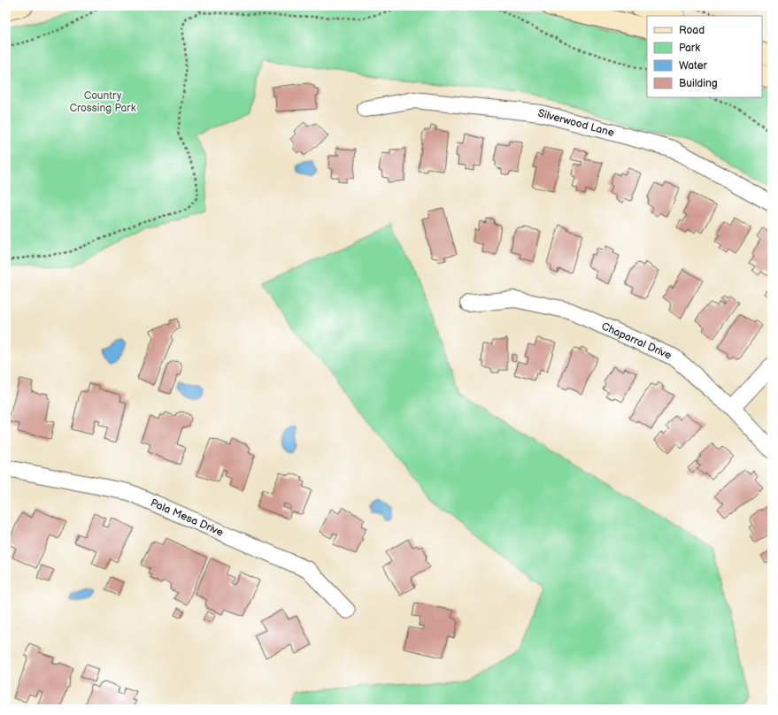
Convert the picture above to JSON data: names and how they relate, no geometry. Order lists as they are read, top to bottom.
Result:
{
  "streets": {
    "street": ["Silverwood Lane", "Chaparral Drive", "Pala Mesa Drive"]
  },
  "parks": ["Country Crossing Park"],
  "legend": [
    "Road",
    "Park",
    "Water",
    "Building"
  ]
}
